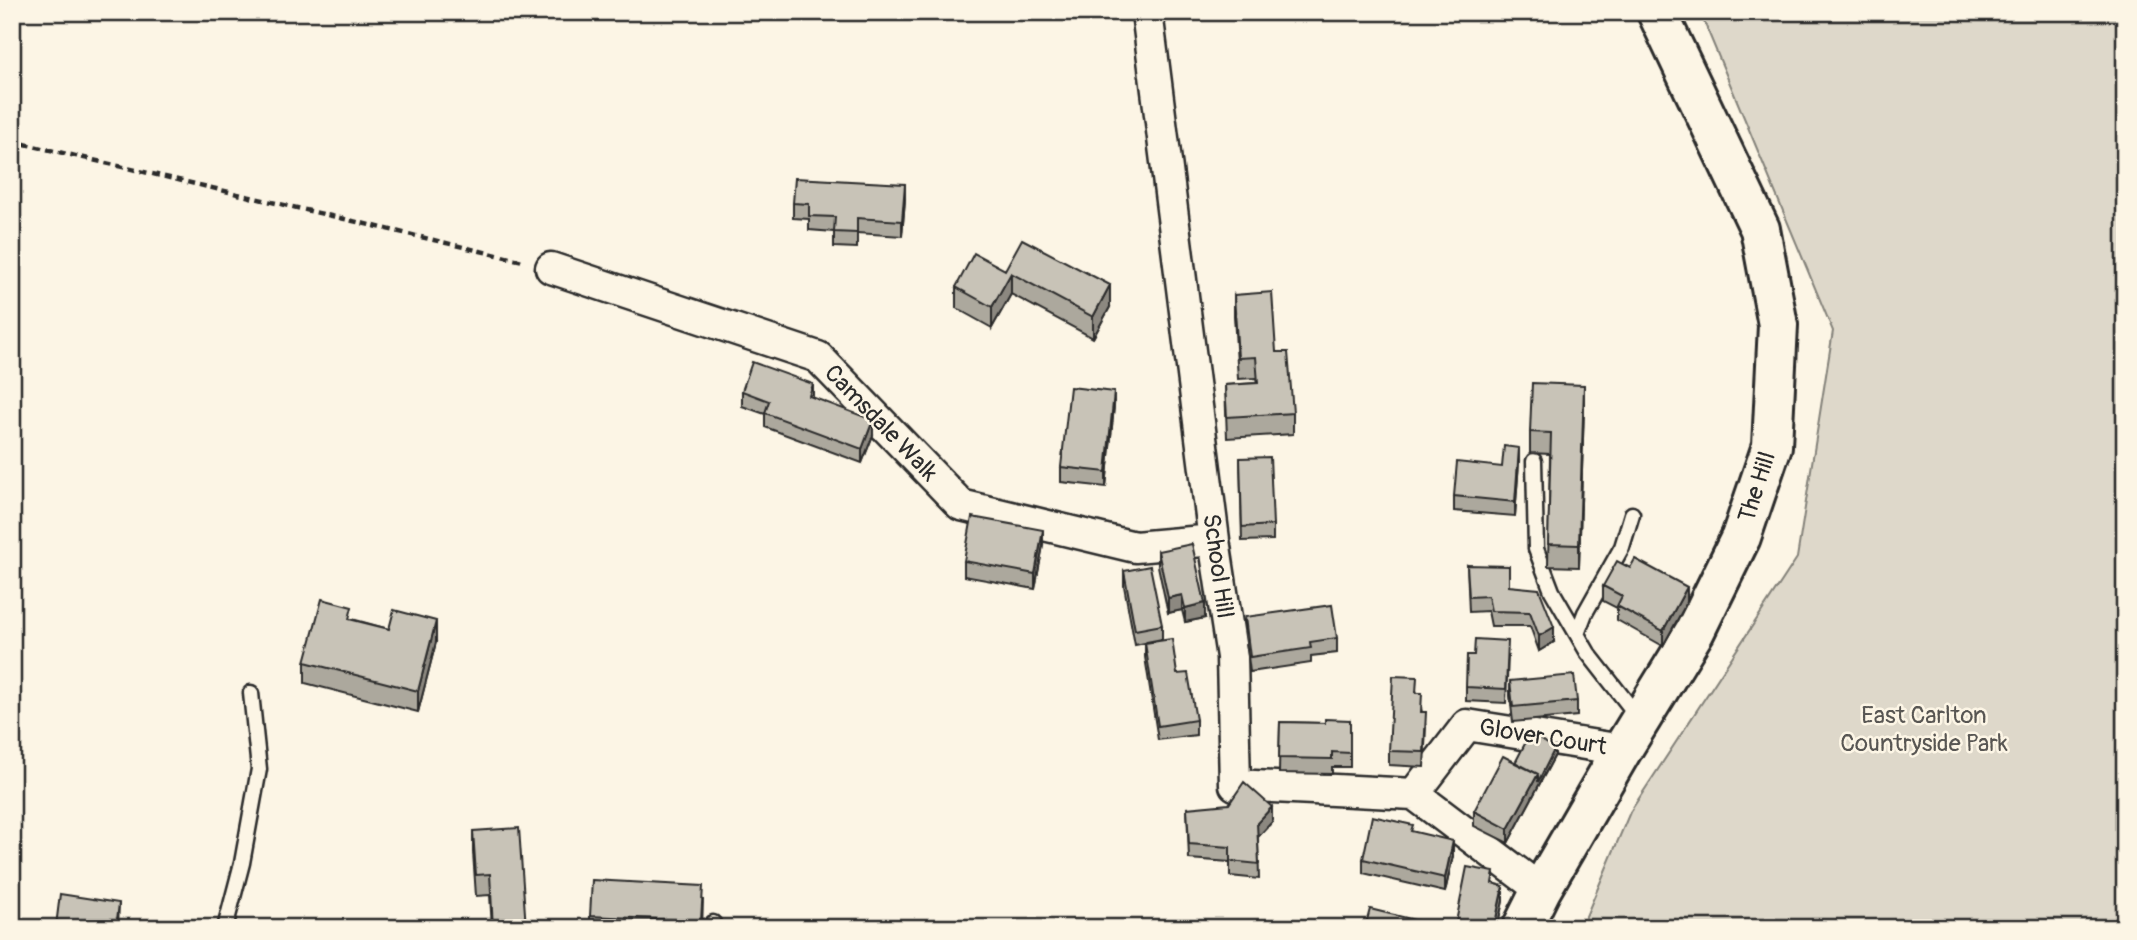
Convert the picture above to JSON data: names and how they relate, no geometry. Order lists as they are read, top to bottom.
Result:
{
  "streets": {
    "main road": ["The Hill"],
    "street": ["Camsdale Walk", "School Hill", "Glover Court"]
  },
  "crossings": [
    ["Camsdale Walk", "School Hill"],
    ["The Hill", "Glover Court"],
    ["School Hill", "Glover Court"]
  ],
  "parks": ["East Carlton Countryside Park"]
}
